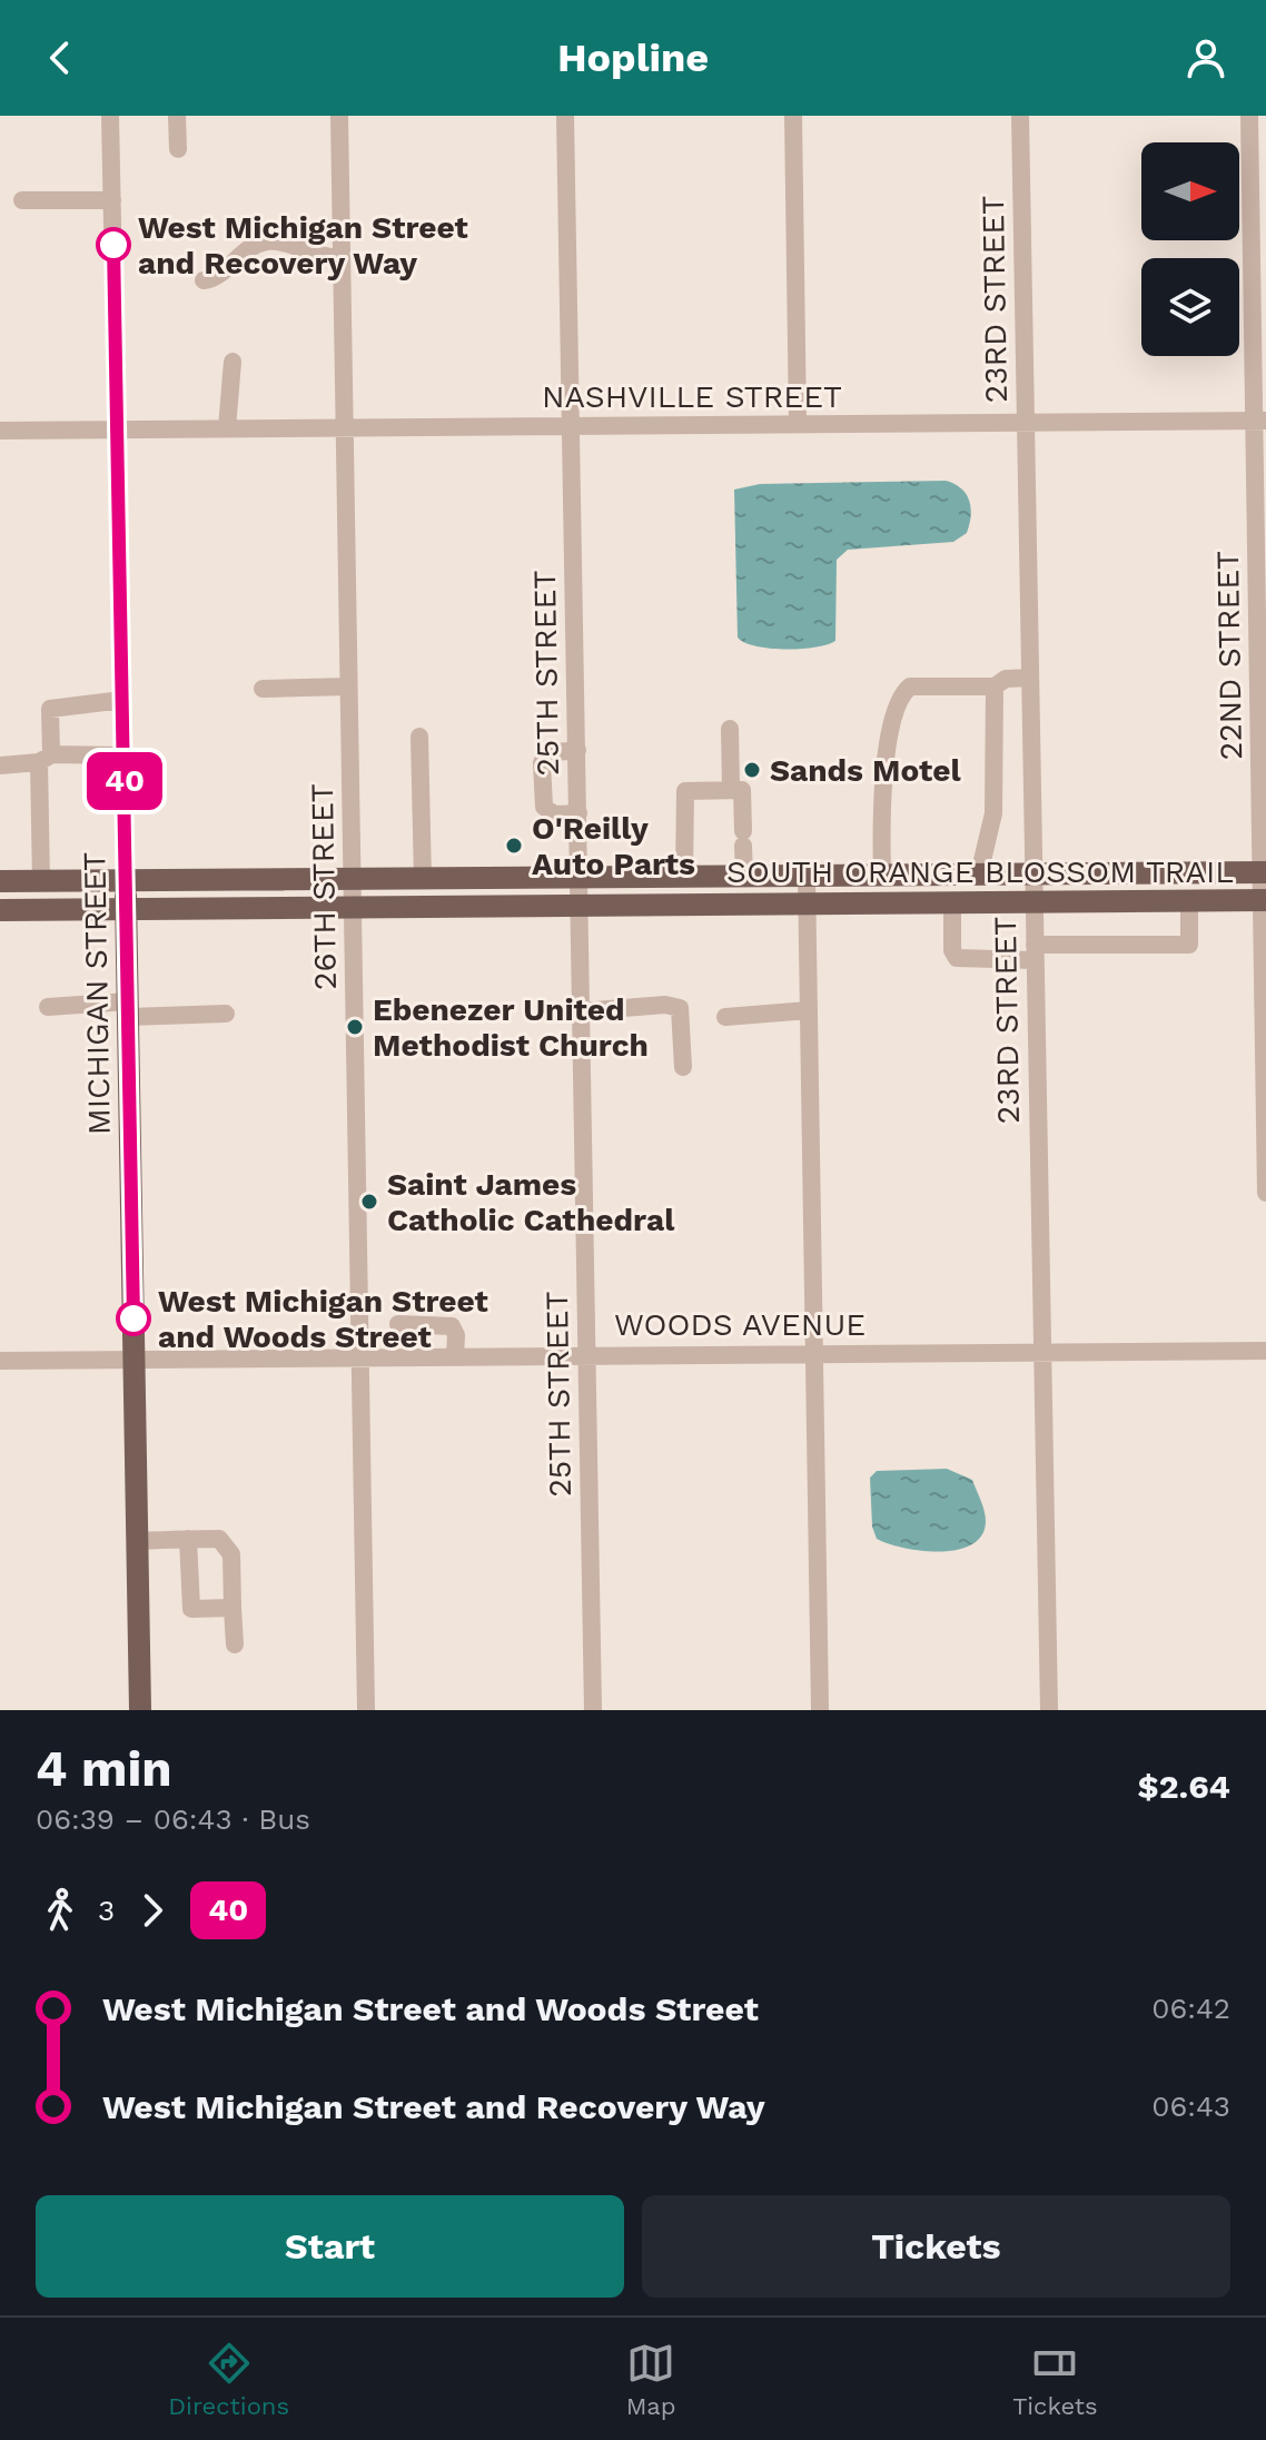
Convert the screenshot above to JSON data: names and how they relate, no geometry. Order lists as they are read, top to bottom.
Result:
{
  "streets": {
    "main road": ["SOUTH ORANGE BLOSSOM TRAIL", "MICHIGAN STREET"],
    "street": [
      "23RD STREET",
      "NASHVILLE STREET",
      "22ND STREET",
      "25TH STREET",
      "26TH STREET",
      "WOODS AVENUE"
    ]
  },
  "crossings": [
    ["23RD STREET", "NASHVILLE STREET"],
    ["23RD STREET", "SOUTH ORANGE BLOSSOM TRAIL"],
    ["23RD STREET", "WOODS AVENUE"],
    ["NASHVILLE STREET", "22ND STREET"],
    ["NASHVILLE STREET", "25TH STREET"],
    ["NASHVILLE STREET", "26TH STREET"],
    ["NASHVILLE STREET", "MICHIGAN STREET"],
    ["22ND STREET", "SOUTH ORANGE BLOSSOM TRAIL"],
    ["25TH STREET", "SOUTH ORANGE BLOSSOM TRAIL"],
    ["25TH STREET", "WOODS AVENUE"],
    ["SOUTH ORANGE BLOSSOM TRAIL", "26TH STREET"],
    ["SOUTH ORANGE BLOSSOM TRAIL", "MICHIGAN STREET"],
    ["26TH STREET", "WOODS AVENUE"],
    ["MICHIGAN STREET", "WOODS AVENUE"]
  ],
  "places": [
    "West Michigan Street and Recovery Way",
    "Sands Motel",
    "O'Reilly Auto Parts",
    "Ebenezer United Methodist Church",
    "Saint James Catholic Cathedral",
    "West Michigan Street and Woods Street"
  ],
  "lines": ["bus line 40"],
  "north": "right",
  "page": {
    "header": "Hopline",
    "on_map": "40",
    "heading": ["4 min", "06:39 – 06:43 · Bus", "$2.64"],
    "legs": ["3", "40"],
    "list": [
      {
        "name": "West Michigan Street and Woods Street",
        "value": "06:42"
      },
      {
        "name": "West Michigan Street and Recovery Way",
        "value": "06:43"
      }
    ],
    "buttons": ["Start", "Tickets"],
    "tabs": ["Directions", "Map", "Tickets"]
  }
}
